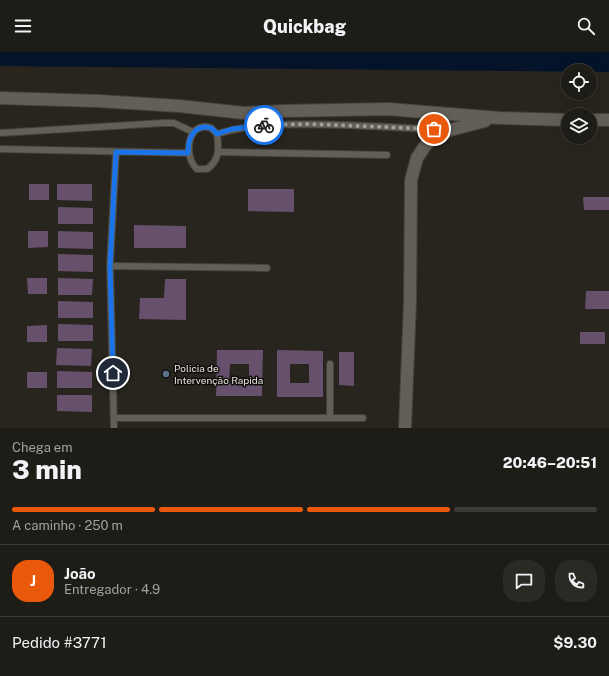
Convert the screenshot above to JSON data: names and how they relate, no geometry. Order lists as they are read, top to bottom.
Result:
{
  "places": ["Policia de Intervenção Rapida"],
  "page": {
    "header": "Quickbag",
    "heading": ["3 min", "Chega em", "20:46–20:51"],
    "panel": [
      "João",
      "Entregador · 4.9",
      "Pedido #3771",
      "$9.30"
    ],
    "bar": "A caminho · 250 m",
    "round": "J"
  }
}
